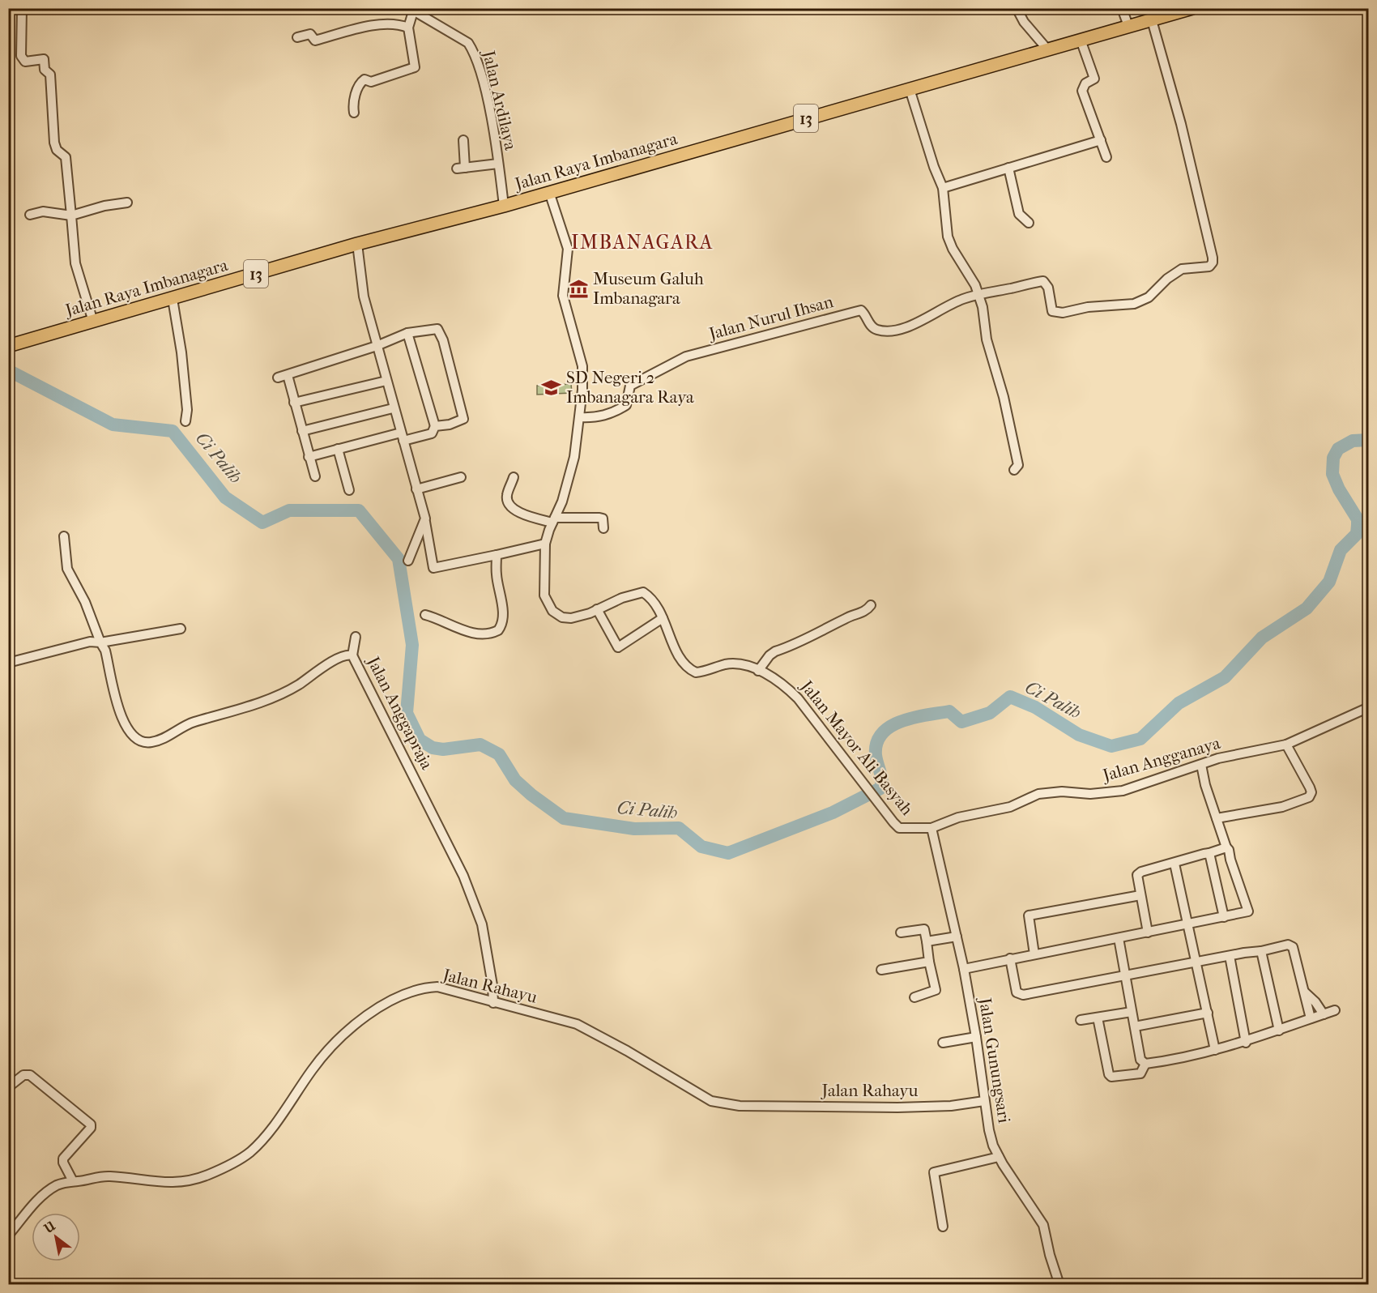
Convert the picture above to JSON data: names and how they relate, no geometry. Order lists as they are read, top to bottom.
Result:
{
  "streets": {
    "highway": ["13", "Jalan Raya Imbanagara"],
    "street": [
      "Jalan Ardilaya",
      "Jalan Nurul Ihsan",
      "Jalan Anggapraja",
      "Jalan Mayor Ali Basyah",
      "Jalan Angganaya",
      "Jalan Rahayu",
      "Jalan Gunungsari"
    ]
  },
  "crossings": [
    ["Jalan Ardilaya", "Jalan Raya Imbanagara"],
    ["Jalan Raya Imbanagara", "Jalan Mayor Ali Basyah"],
    ["Jalan Nurul Ihsan", "Jalan Mayor Ali Basyah"],
    ["Jalan Anggapraja", "Jalan Rahayu"],
    ["Jalan Mayor Ali Basyah", "Jalan Angganaya"],
    ["Jalan Mayor Ali Basyah", "Jalan Gunungsari"],
    ["Jalan Angganaya", "Jalan Gunungsari"],
    ["Jalan Rahayu", "Jalan Gunungsari"]
  ],
  "districts": ["IMBANAGARA"],
  "water": ["Ci Palih"],
  "places": {
    "museum": ["Museum Galuh Imbanagara"],
    "school or university": ["SD Negeri 2 Imbanagara Raya"]
  },
  "north": "top left"
}
